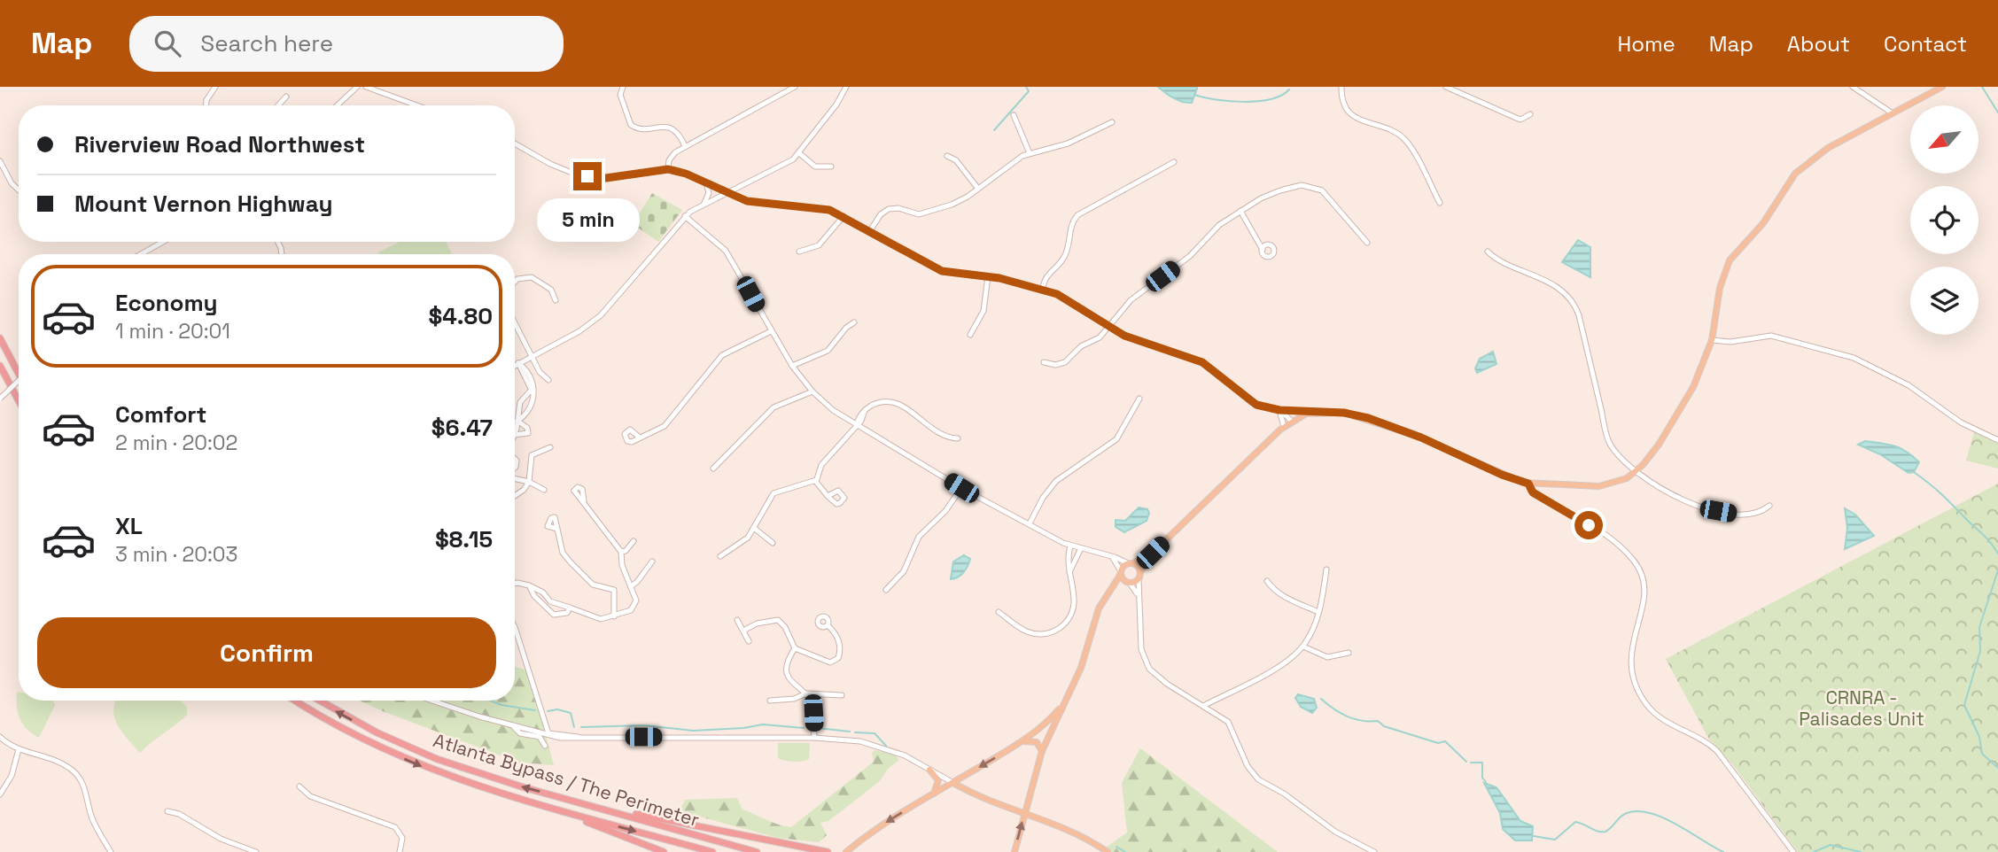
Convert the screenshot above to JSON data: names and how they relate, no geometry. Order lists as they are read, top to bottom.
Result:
{
  "streets": {
    "highway": ["Atlanta Bypass / The Perimeter"]
  },
  "parks": ["CRNRA - Palisades Unit"],
  "north": "bottom left",
  "page": {
    "header": "Map",
    "search": "Search here",
    "nav": [
      "Home",
      "Map",
      "About",
      "Contact"
    ],
    "banner": ["Riverview Road Northwest", "Mount Vernon Highway"],
    "bubble": "5 min",
    "list": [
      {
        "name": "Economy",
        "note": "1 min · 20:01",
        "value": "$4.80"
      },
      {
        "name": "Comfort",
        "note": "2 min · 20:02",
        "value": "$6.47"
      },
      {
        "name": "XL",
        "note": "3 min · 20:03",
        "value": "$8.15"
      }
    ],
    "buttons": "Confirm"
  }
}
